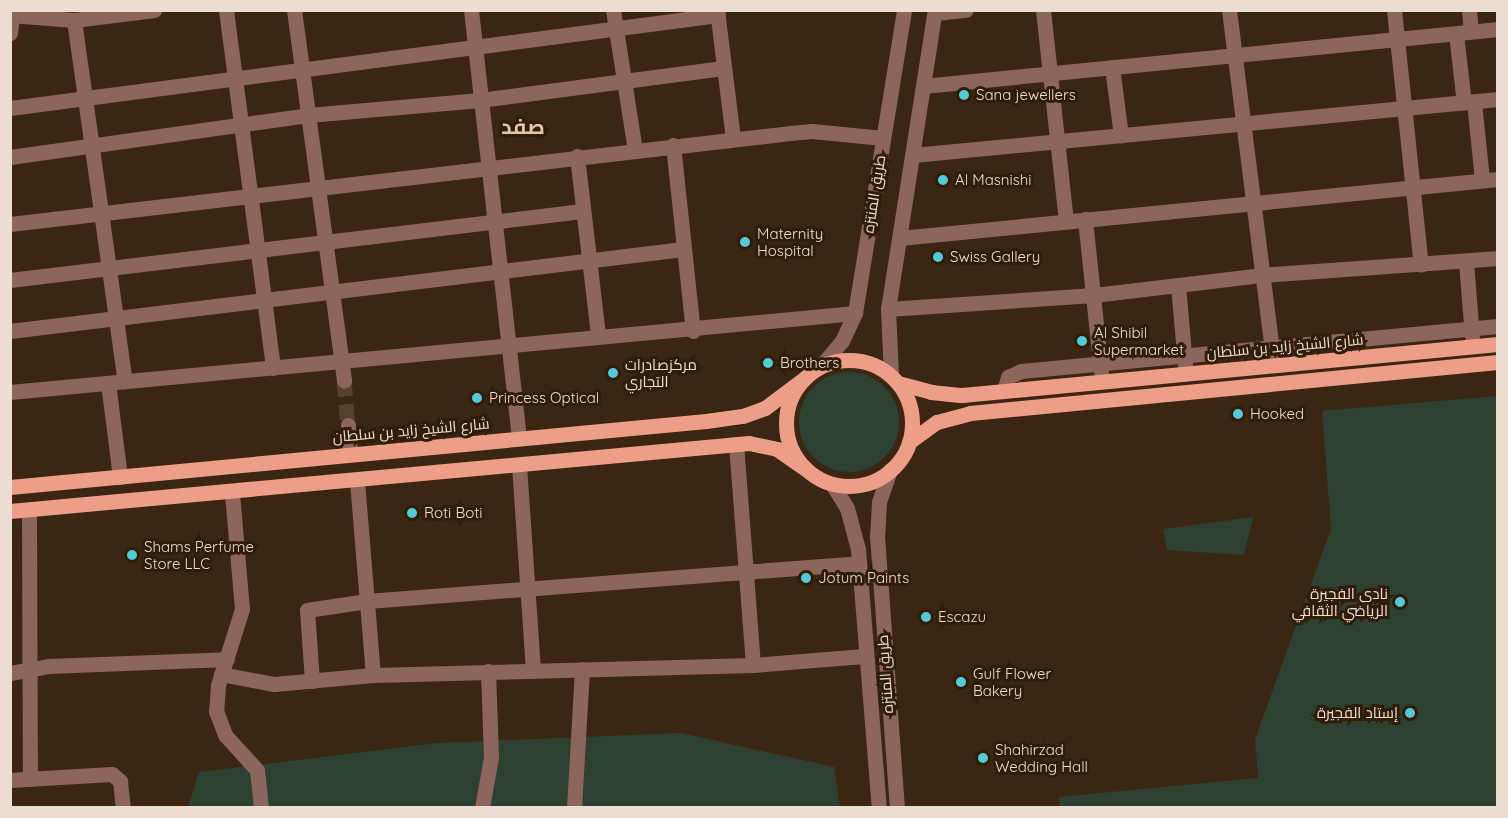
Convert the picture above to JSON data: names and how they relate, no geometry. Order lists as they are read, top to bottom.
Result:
{
  "streets": {
    "main road": ["شارع الشيخ زايد بن سلطان"],
    "street": ["طريق المنتزه"]
  },
  "crossings": [
    ["طريق المنتزه", "شارع الشيخ زايد بن سلطان"]
  ],
  "districts": ["صفد"],
  "places": [
    "Sana jewellers",
    "Al Masnishi",
    "Maternity Hospital",
    "Swiss Gallery",
    "Al Shibil Supermarket",
    "Brothers",
    "مركزصادرات التجاري",
    "Princess Optical",
    "Hooked",
    "Roti Boti",
    "Shams Perfume Store LLC",
    "Jotum Paints",
    "نادي الفجيرة الرياضي الثقافي",
    "Escazu",
    "Gulf Flower Bakery",
    "إستاد الفجيرة",
    "Shahirzad Wedding Hall"
  ]
}
